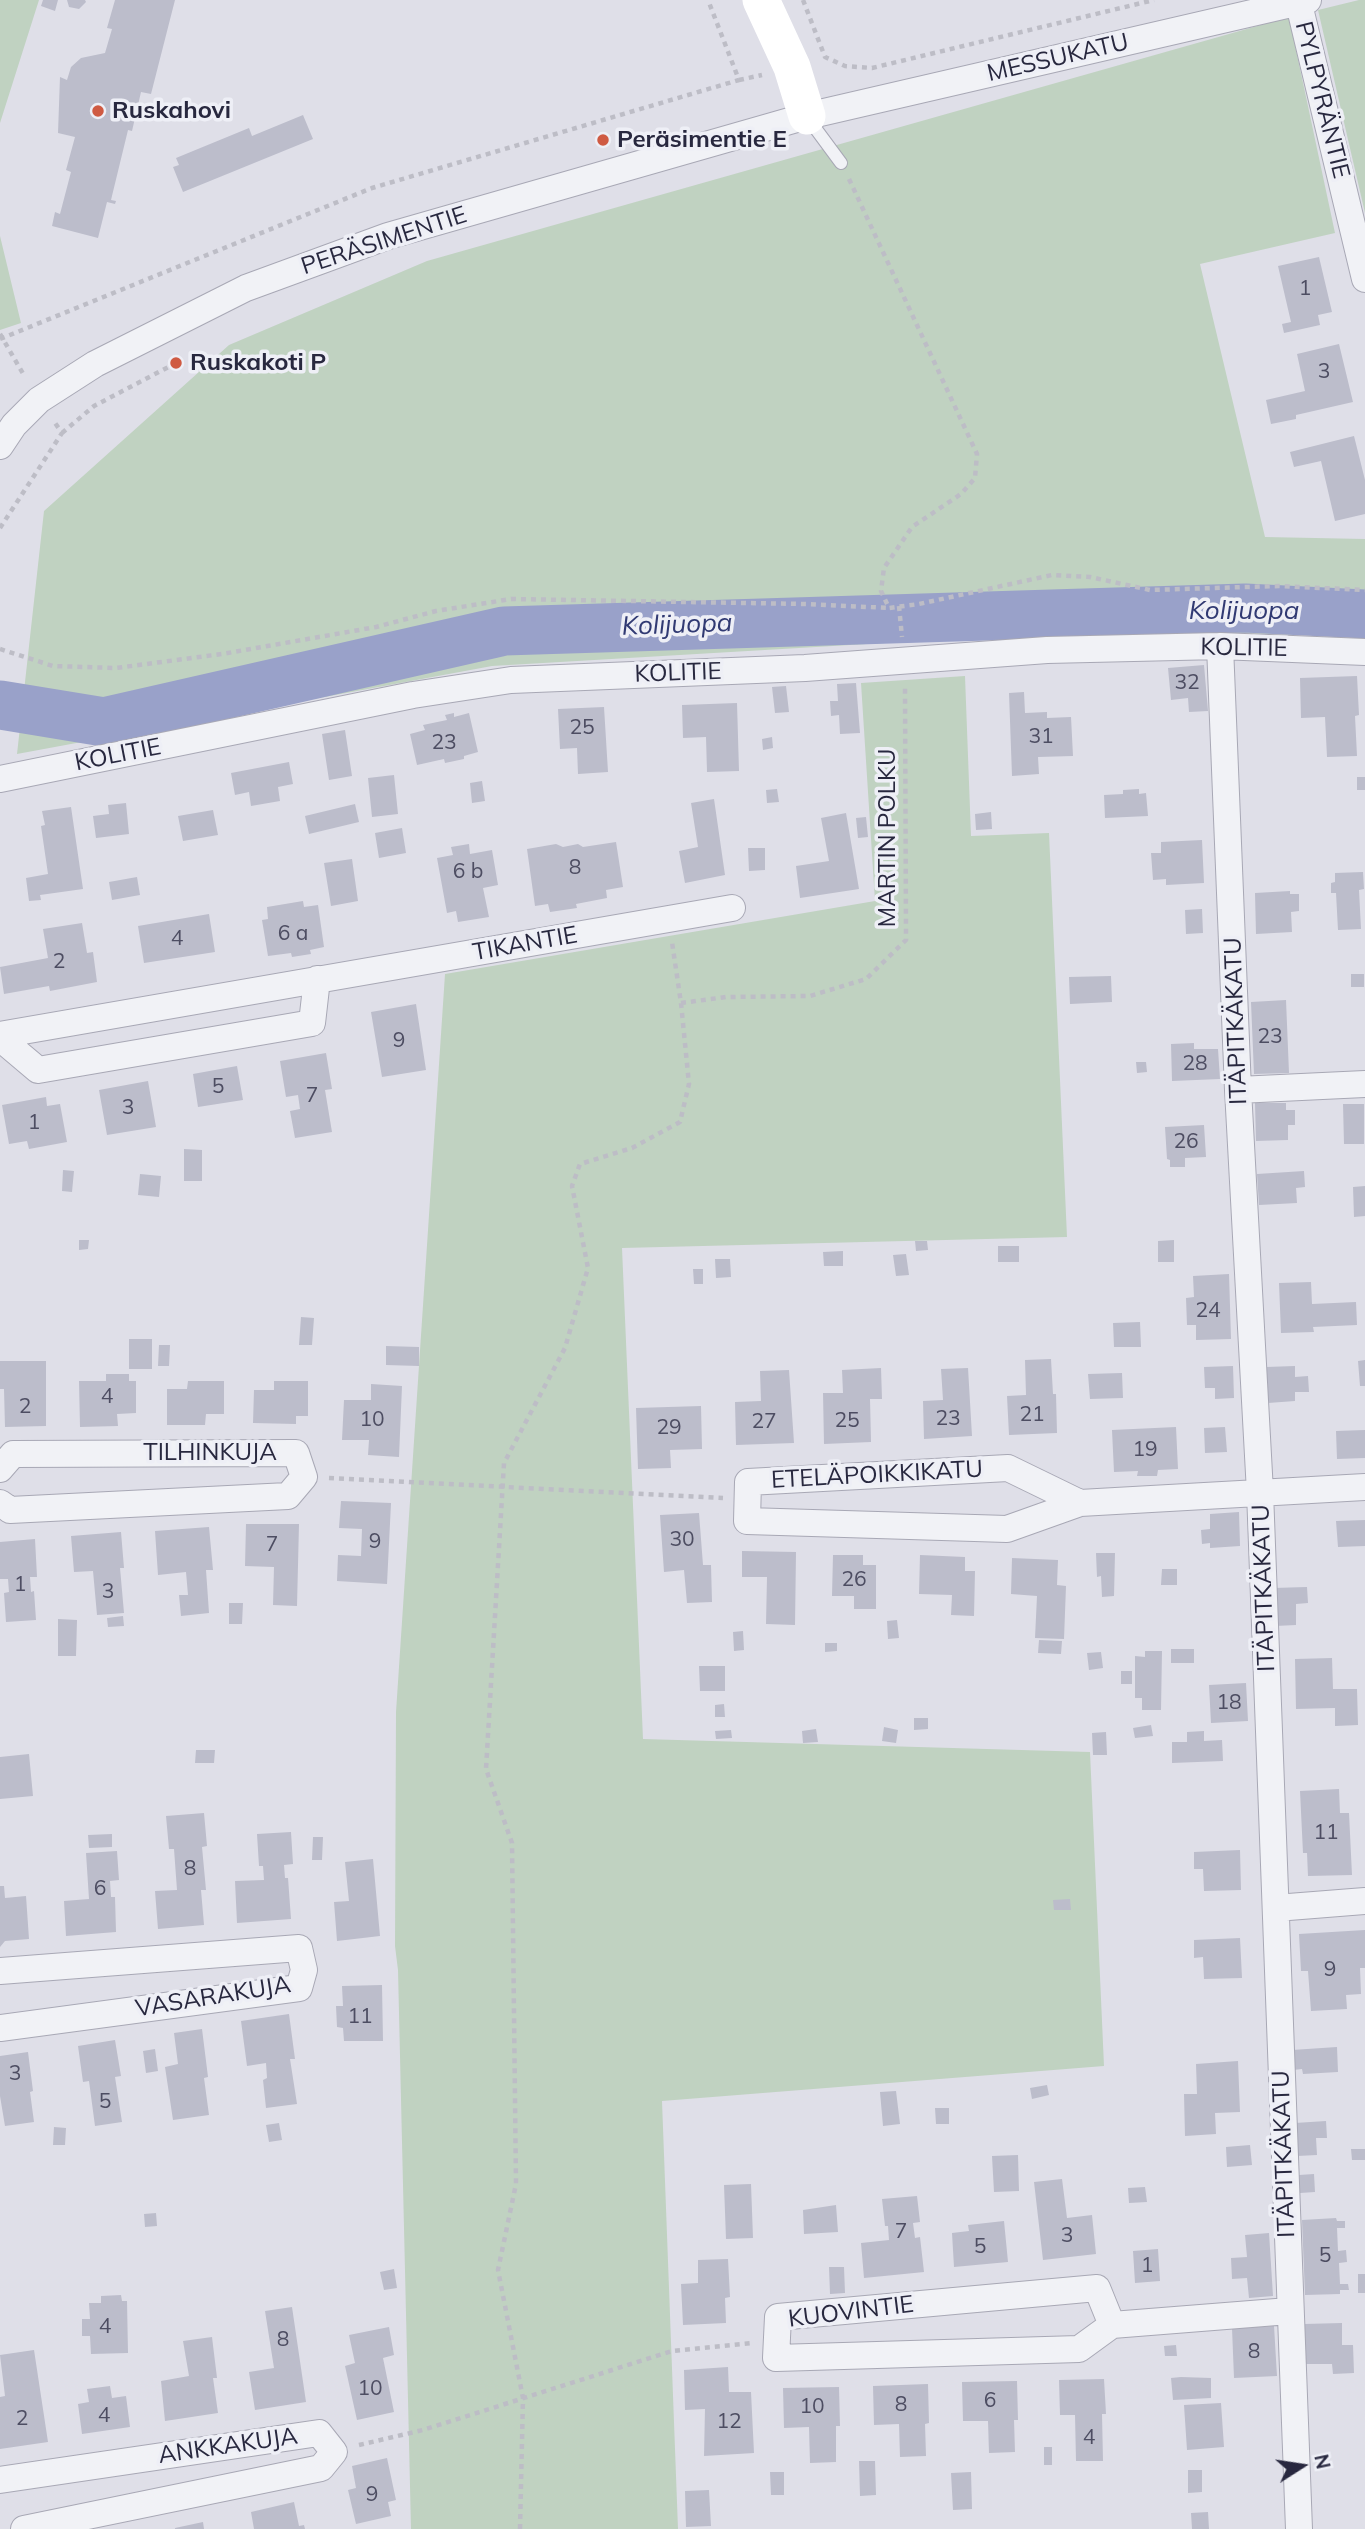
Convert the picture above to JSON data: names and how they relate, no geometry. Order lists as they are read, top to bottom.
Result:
{
  "streets": {
    "street": [
      "MESSUKATU",
      "PYLPYRÄNTIE",
      "PERÄSIMENTIE",
      "KOLITIE",
      "TIKANTIE",
      "ITÄPITKÄKATU",
      "TILHINKUJA",
      "ETELÄPOIKKIKATU",
      "VASARAKUJA",
      "KUOVINTIE",
      "ANKKAKUJA"
    ],
    "path": ["MARTIN POLKU"]
  },
  "crossings": [
    ["MESSUKATU", "PYLPYRÄNTIE"],
    ["MESSUKATU", "PERÄSIMENTIE"],
    ["KOLITIE", "MARTIN POLKU"],
    ["KOLITIE", "ITÄPITKÄKATU"],
    ["ITÄPITKÄKATU", "ETELÄPOIKKIKATU"]
  ],
  "water": ["Kolijuopa"],
  "places": ["Ruskahovi", "Peräsimentie E", "Ruskakoti P"],
  "house_numbers": [
    "1",
    "3",
    "32",
    "25",
    "31",
    "23",
    "8",
    "6 b",
    "6 a",
    "4",
    "2",
    "23",
    "9",
    "28",
    "5",
    "7",
    "3",
    "1",
    "26",
    "24",
    "4",
    "2",
    "21",
    "23",
    "10",
    "25",
    "27",
    "29",
    "19",
    "30",
    "9",
    "7",
    "26",
    "1",
    "3",
    "18",
    "11",
    "8",
    "6",
    "9",
    "11",
    "3",
    "5",
    "7",
    "3",
    "5",
    "5",
    "1",
    "4",
    "8",
    "8",
    "10",
    "6",
    "8",
    "10",
    "4",
    "2",
    "12",
    "4",
    "9"
  ],
  "north": "right"
}
